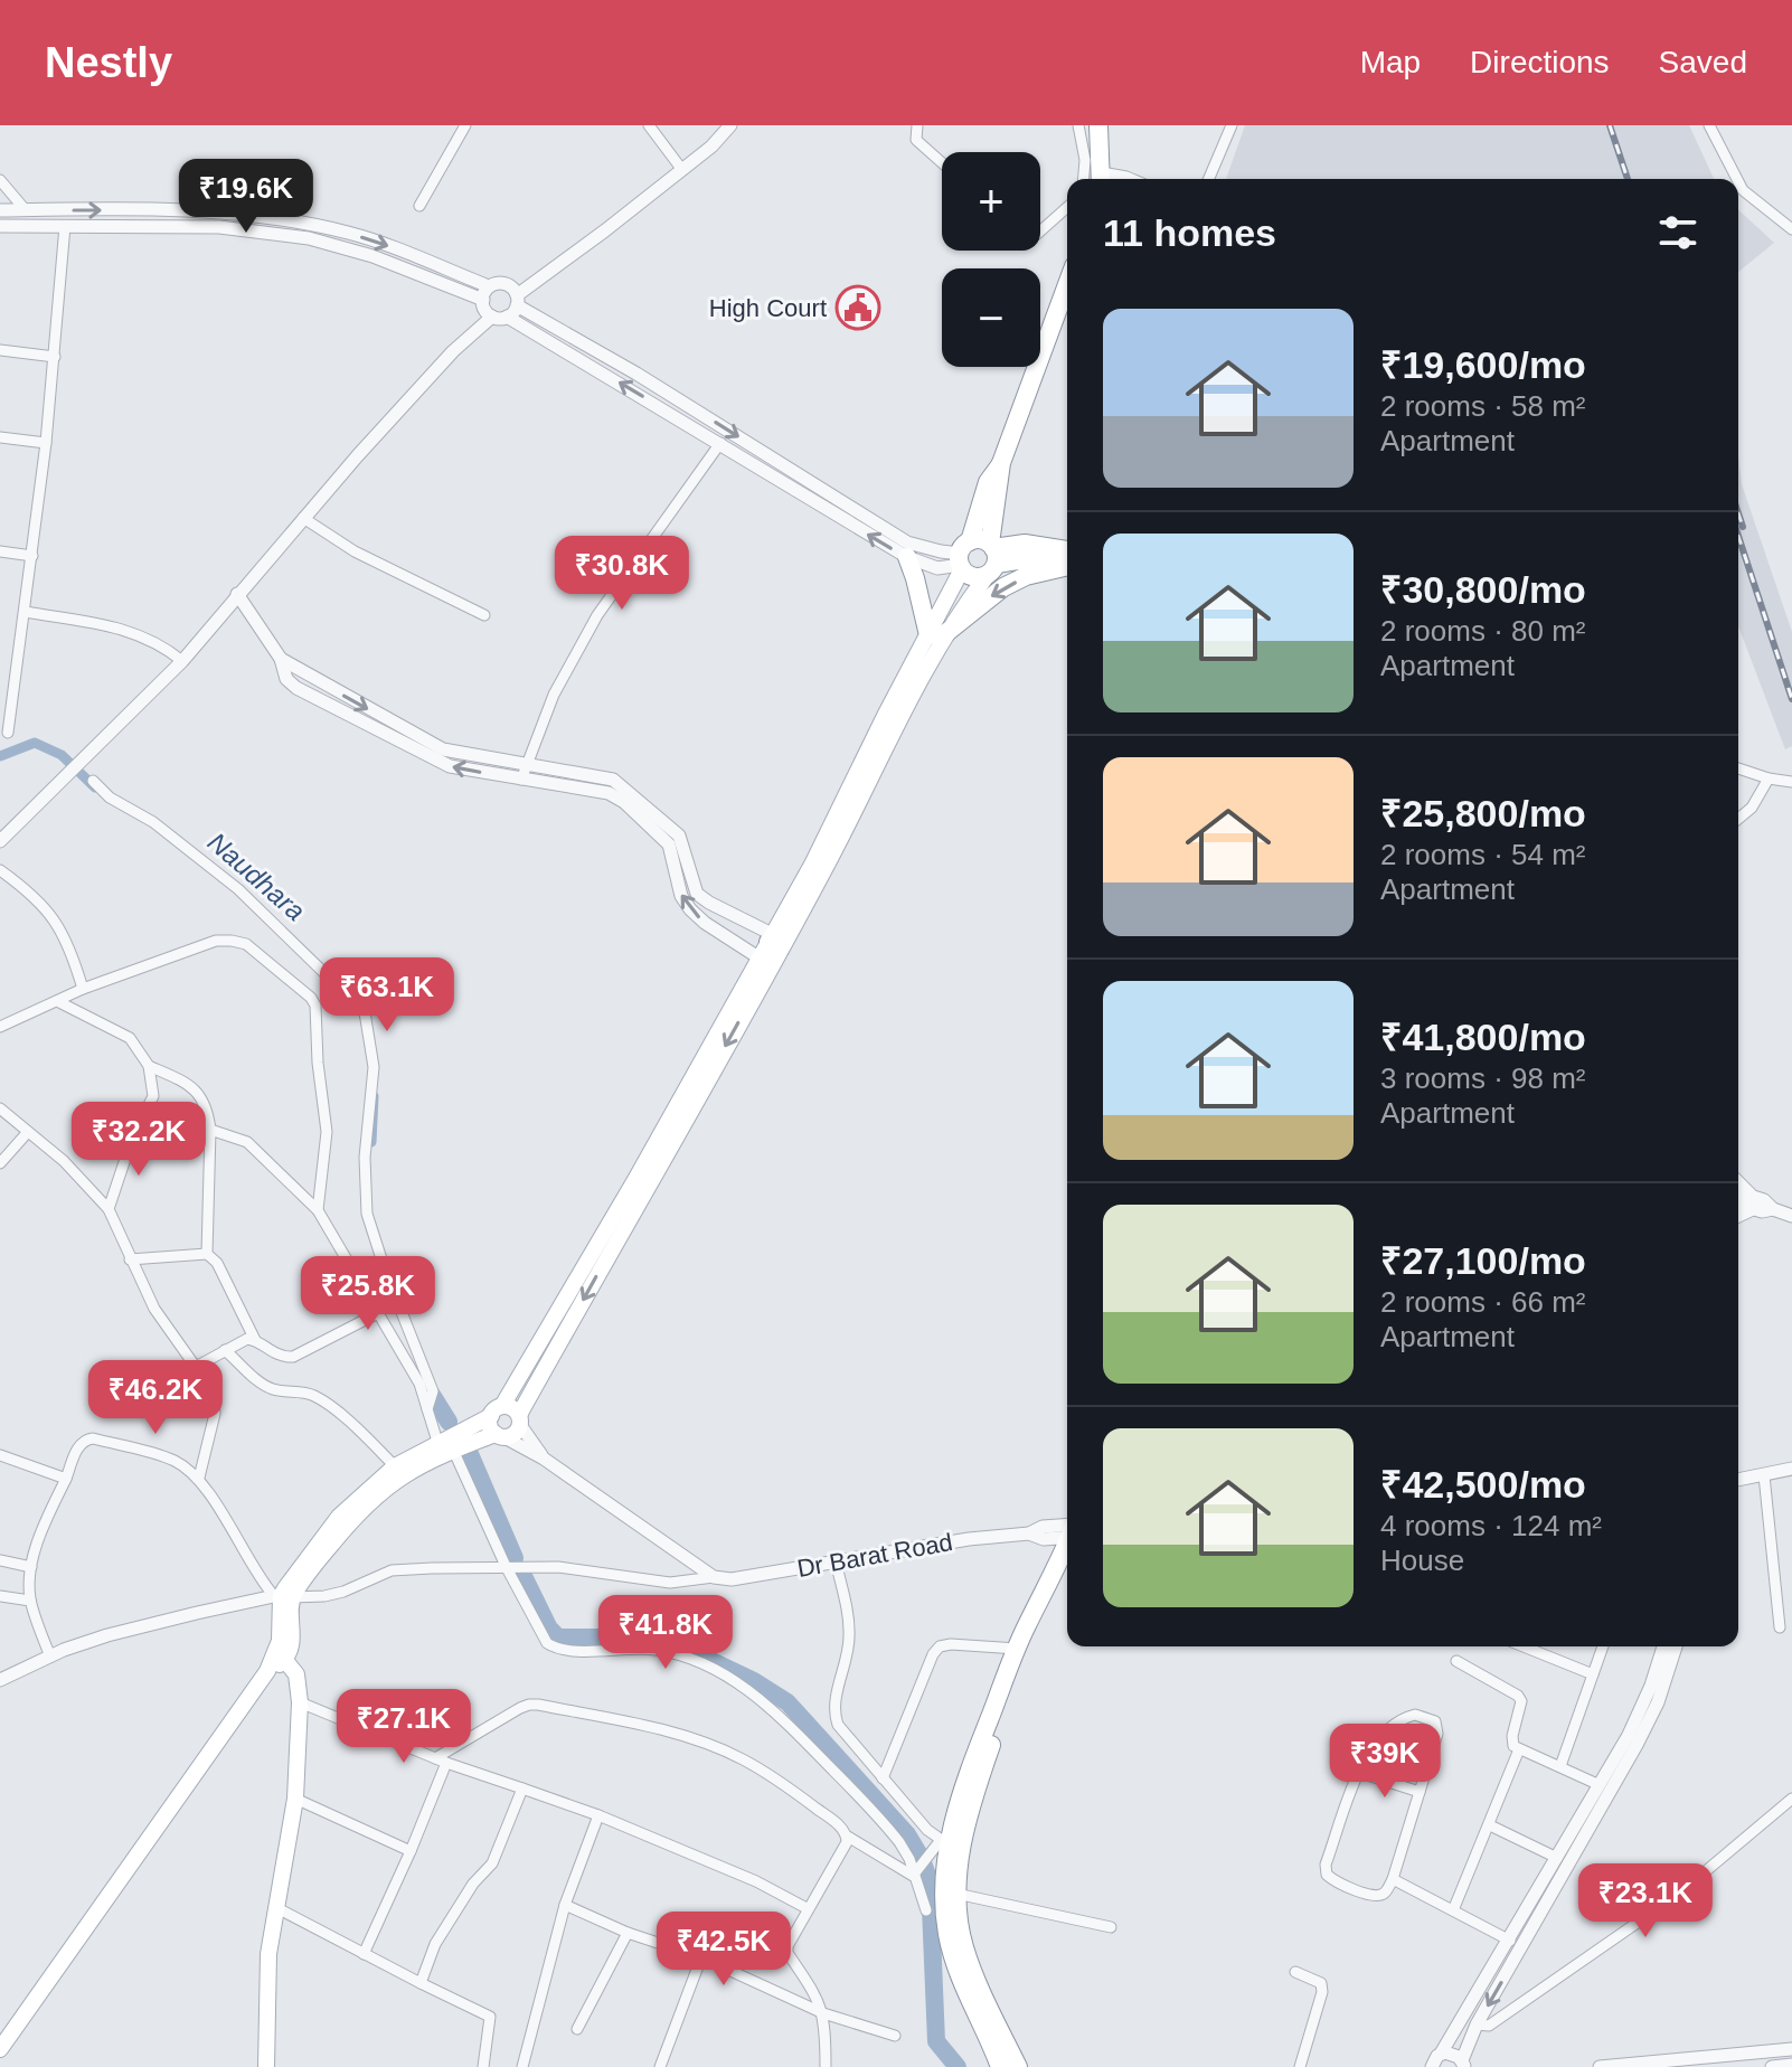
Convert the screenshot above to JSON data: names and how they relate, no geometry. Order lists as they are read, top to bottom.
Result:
{
  "streets": {
    "street": ["Dr Barat Road"]
  },
  "water": ["Naudhara"],
  "places": {
    "public building": ["High Court"]
  },
  "page": {
    "header": "Nestly",
    "nav": ["Map", "Directions", "Saved"],
    "map_buttons": ["+", "−"],
    "price": [
      "₹19.6K",
      "₹30.8K",
      "₹63.1K",
      "₹32.2K",
      "₹25.8K",
      "₹46.2K",
      "₹41.8K",
      "₹27.1K",
      "₹39K",
      "₹23.1K",
      "₹42.5K"
    ],
    "heading": "11 homes",
    "list": [
      {
        "name": "₹19,600/mo",
        "note": "2 rooms · 58 m² · Apartment"
      },
      {
        "name": "₹30,800/mo",
        "note": "2 rooms · 80 m² · Apartment"
      },
      {
        "name": "₹25,800/mo",
        "note": "2 rooms · 54 m² · Apartment"
      },
      {
        "name": "₹41,800/mo",
        "note": "3 rooms · 98 m² · Apartment"
      },
      {
        "name": "₹27,100/mo",
        "note": "2 rooms · 66 m² · Apartment"
      },
      {
        "name": "₹42,500/mo",
        "note": "4 rooms · 124 m² · House"
      }
    ]
  }
}
